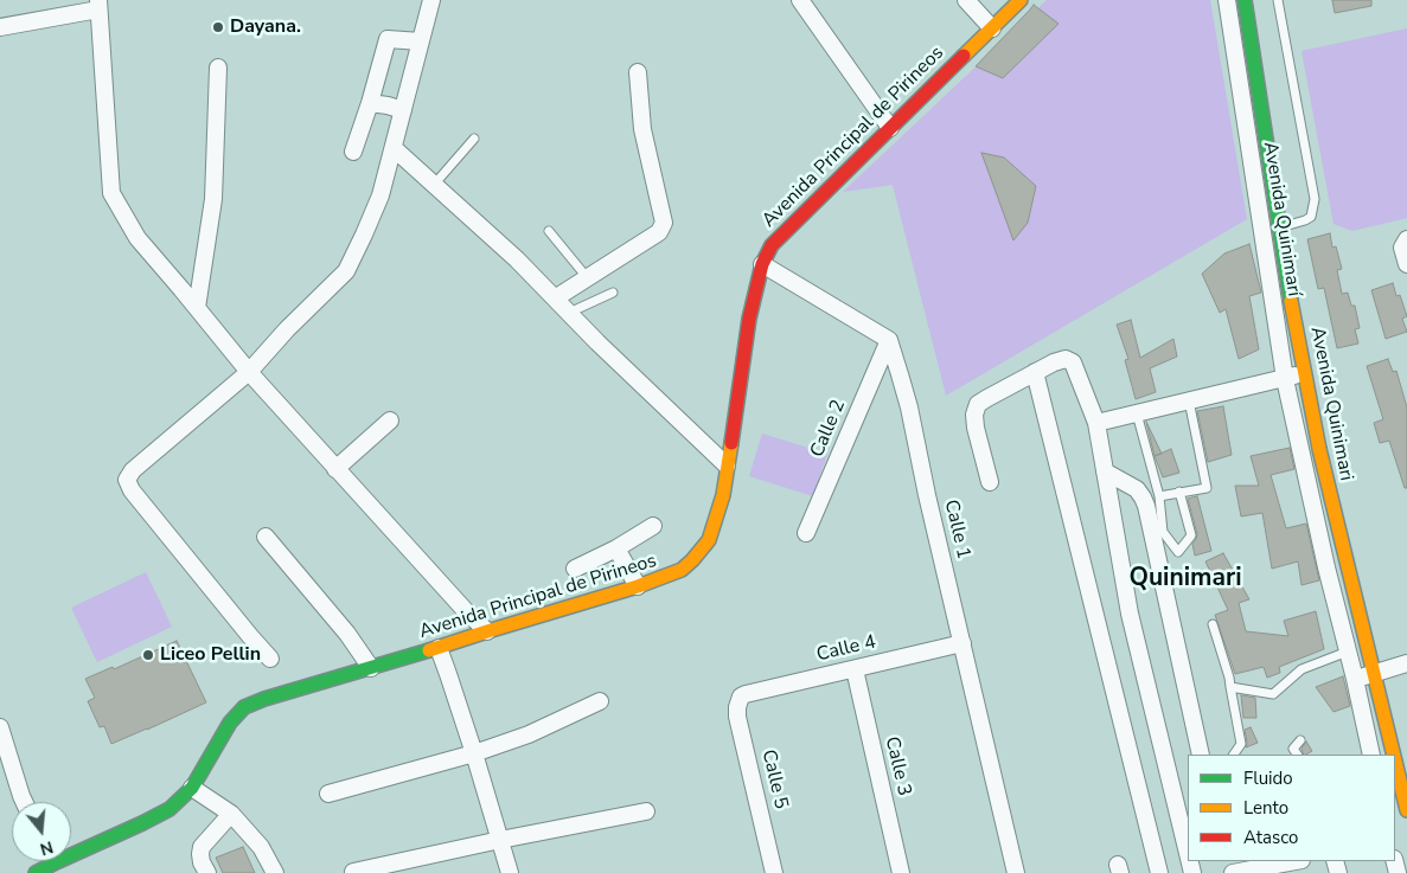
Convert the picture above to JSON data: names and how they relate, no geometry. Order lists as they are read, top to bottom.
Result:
{
  "streets": {
    "street": [
      "Avenida Principal de Pirineos",
      "Avenida Quinimarí",
      "Avenida Quinimari",
      "Calle 2",
      "Calle 1",
      "Calle 4",
      "Calle 3",
      "Calle 5"
    ]
  },
  "crossings": [
    ["Calle 2", "Calle 1"],
    ["Calle 1", "Calle 4"],
    ["Calle 4", "Calle 3"],
    ["Calle 4", "Calle 5"]
  ],
  "districts": ["Quinimari"],
  "places": ["Dayana.", "Liceo Pellin"],
  "legend": ["Fluido", "Lento", "Atasco"],
  "north": "bottom"
}
